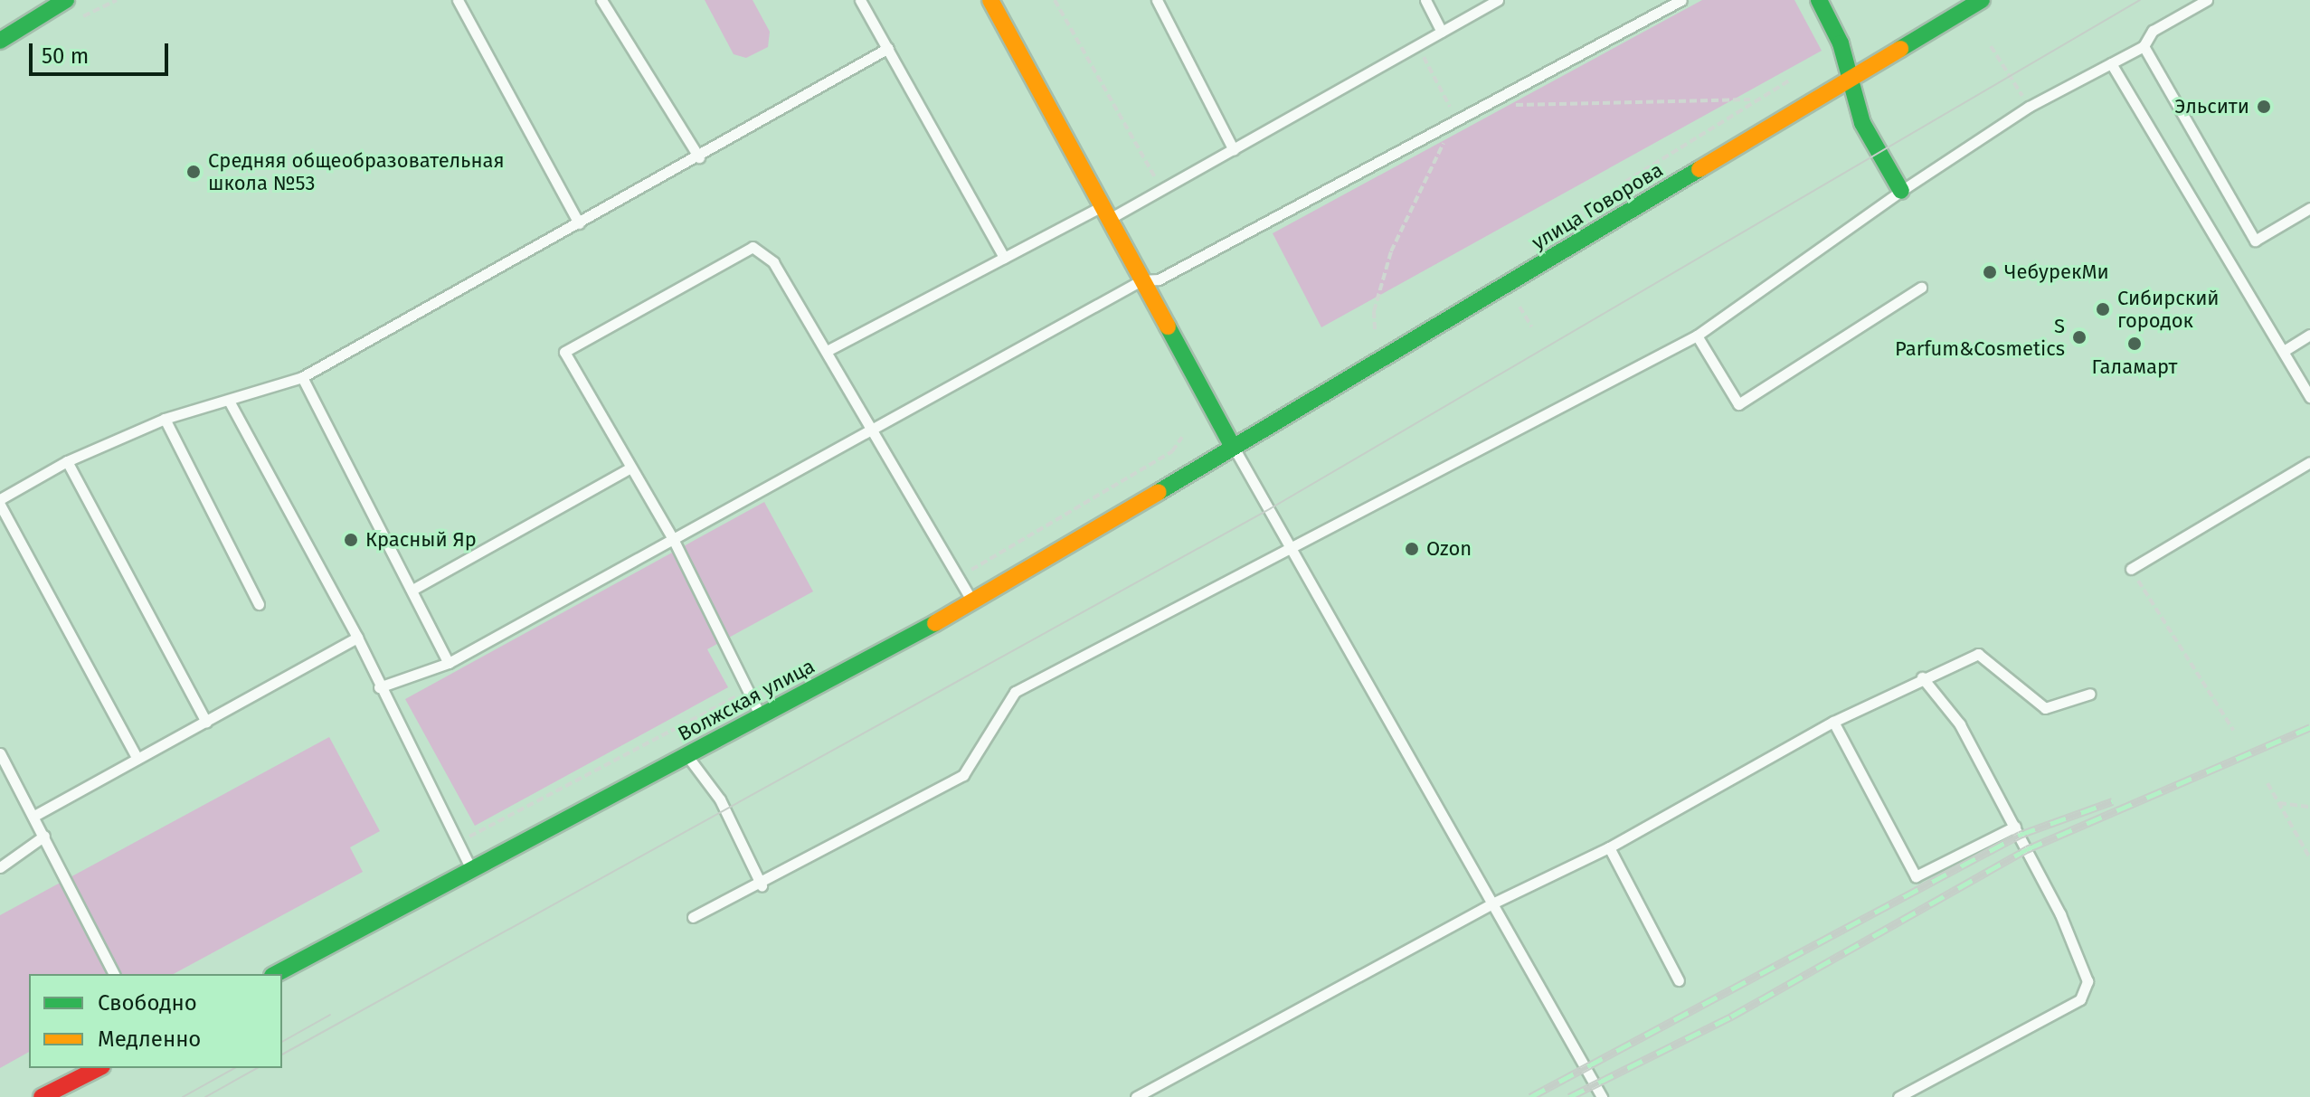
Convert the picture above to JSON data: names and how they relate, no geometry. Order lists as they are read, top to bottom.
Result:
{
  "streets": {
    "main road": ["улица Говорова", "Волжская улица"]
  },
  "crossings": [
    ["улица Говорова", "Волжская улица"]
  ],
  "places": [
    "Эльсити",
    "Средняя общеобразовательная школа №53",
    "ЧебурекМи",
    "Сибирский городок",
    "S Parfum&Cosmetics",
    "Галамарт",
    "Красный Яр",
    "Ozon"
  ],
  "legend": ["Свободно", "Медленно"],
  "scale_bar": "50 m"
}
